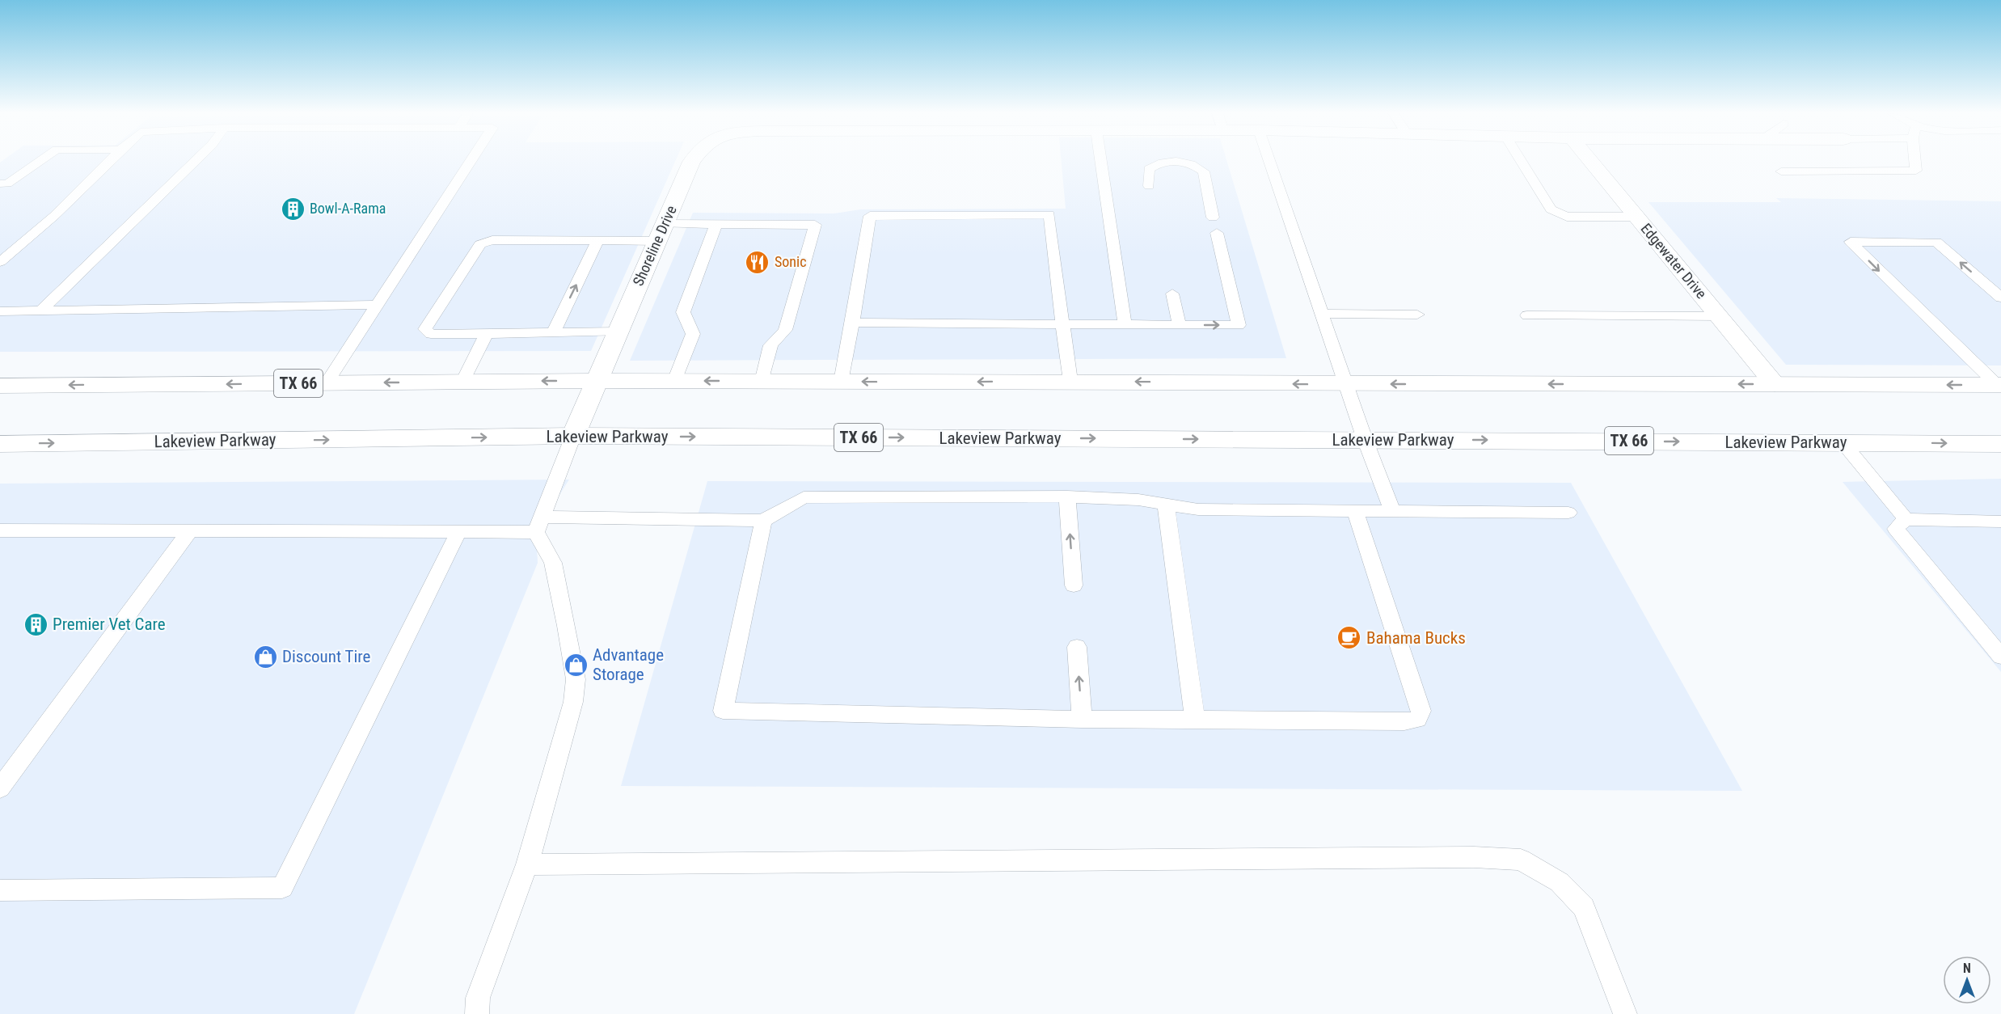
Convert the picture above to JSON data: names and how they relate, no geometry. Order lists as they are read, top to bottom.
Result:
{
  "streets": {
    "main road": [
      "Shoreline Drive",
      "Edgewater Drive",
      "TX 66",
      "Lakeview Parkway"
    ]
  },
  "crossings": [
    ["Shoreline Drive", "TX 66"],
    ["Shoreline Drive", "Lakeview Parkway"],
    ["Edgewater Drive", "TX 66"]
  ],
  "places": {
    "building": ["Bowl-A-Rama", "Premier Vet Care"],
    "restaurant": ["Sonic"],
    "cafe": ["Bahama Bucks"],
    "shop": ["Discount Tire", "Advantage Storage"]
  },
  "north": "top"
}
